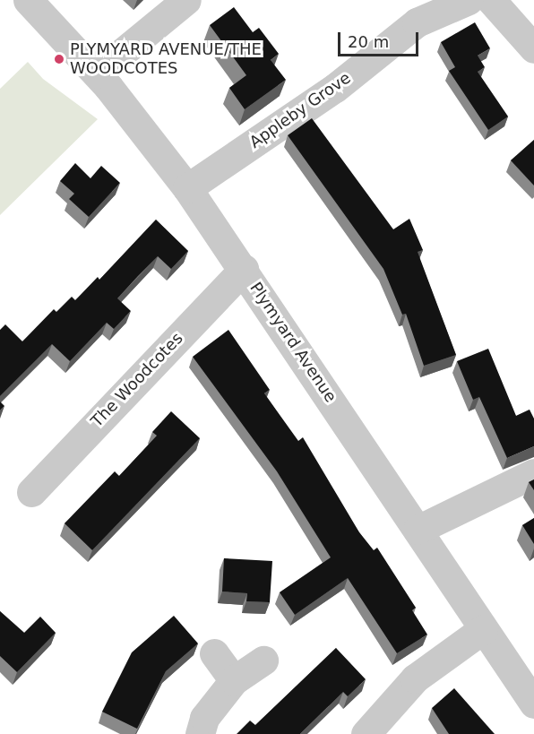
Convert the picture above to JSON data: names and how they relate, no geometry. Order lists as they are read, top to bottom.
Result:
{
  "streets": {
    "street": ["Appleby Grove", "Plymyard Avenue", "The Woodcotes"]
  },
  "crossings": [
    ["Appleby Grove", "Plymyard Avenue"],
    ["Plymyard Avenue", "The Woodcotes"]
  ],
  "places": ["PLYMYARD AVENUE/THE WOODCOTES"],
  "scale_bar": "20 m"
}
